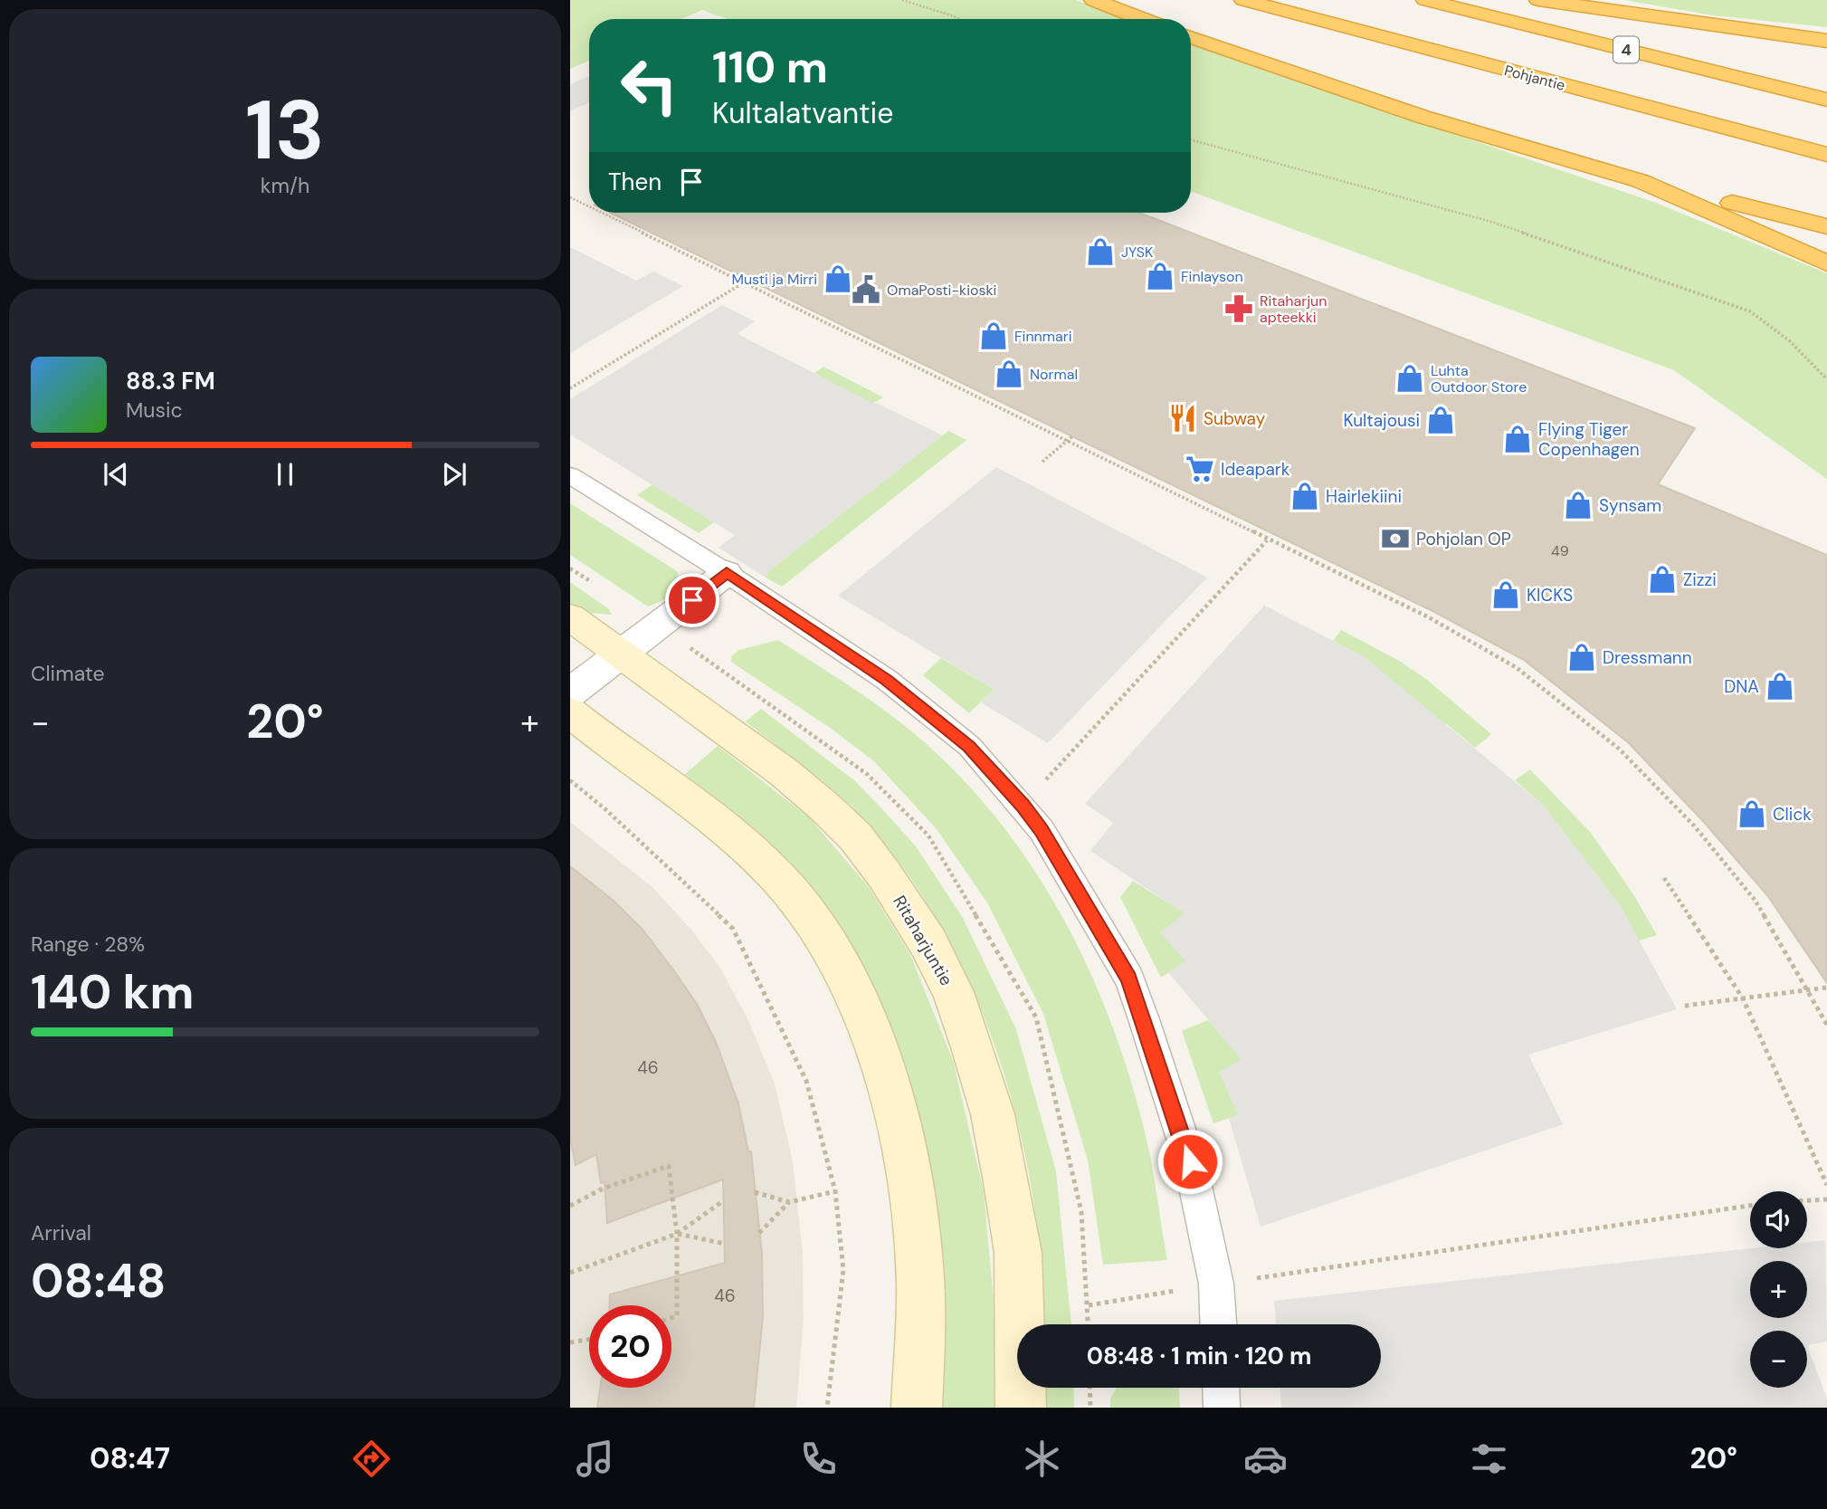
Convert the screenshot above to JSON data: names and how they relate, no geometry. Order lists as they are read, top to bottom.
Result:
{
  "streets": {
    "highway": ["4", "Pohjantie"],
    "street": ["Ritaharjuntie"]
  },
  "places": {
    "shop": [
      "JYSK",
      "Finlayson",
      "Musti ja Mirri",
      "Finnmari",
      "Normal",
      "Luhta Outdoor Store",
      "Kultajousi",
      "Flying Tiger Copenhagen",
      "Hairlekiini",
      "Synsam",
      "Zizzi",
      "KICKS",
      "Dressmann",
      "DNA",
      "Click"
    ],
    "public building": ["OmaPosti-kioski"],
    "pharmacy": ["Ritaharjun apteekki"],
    "restaurant": ["Subway"],
    "supermarket": ["Ideapark"],
    "bank": ["Pohjolan OP"]
  },
  "house_numbers": ["49", "46", "46"],
  "page": {
    "tile": [
      ["13", "km/h"],
      "Climate",
      ["Range · 28%", "140 km"],
      ["Arrival", "08:48"]
    ],
    "turn": ["110 m", "Kultalatvantie"],
    "then": "Then",
    "song": ["88.3 FM", "Music"],
    "heat": ["−", "20°", "+"],
    "map_buttons": ["+", "−"],
    "limit": "20",
    "trip": "08:48 · 1 min · 120 m",
    "tabs": ["08:47", "20°"]
  }
}
